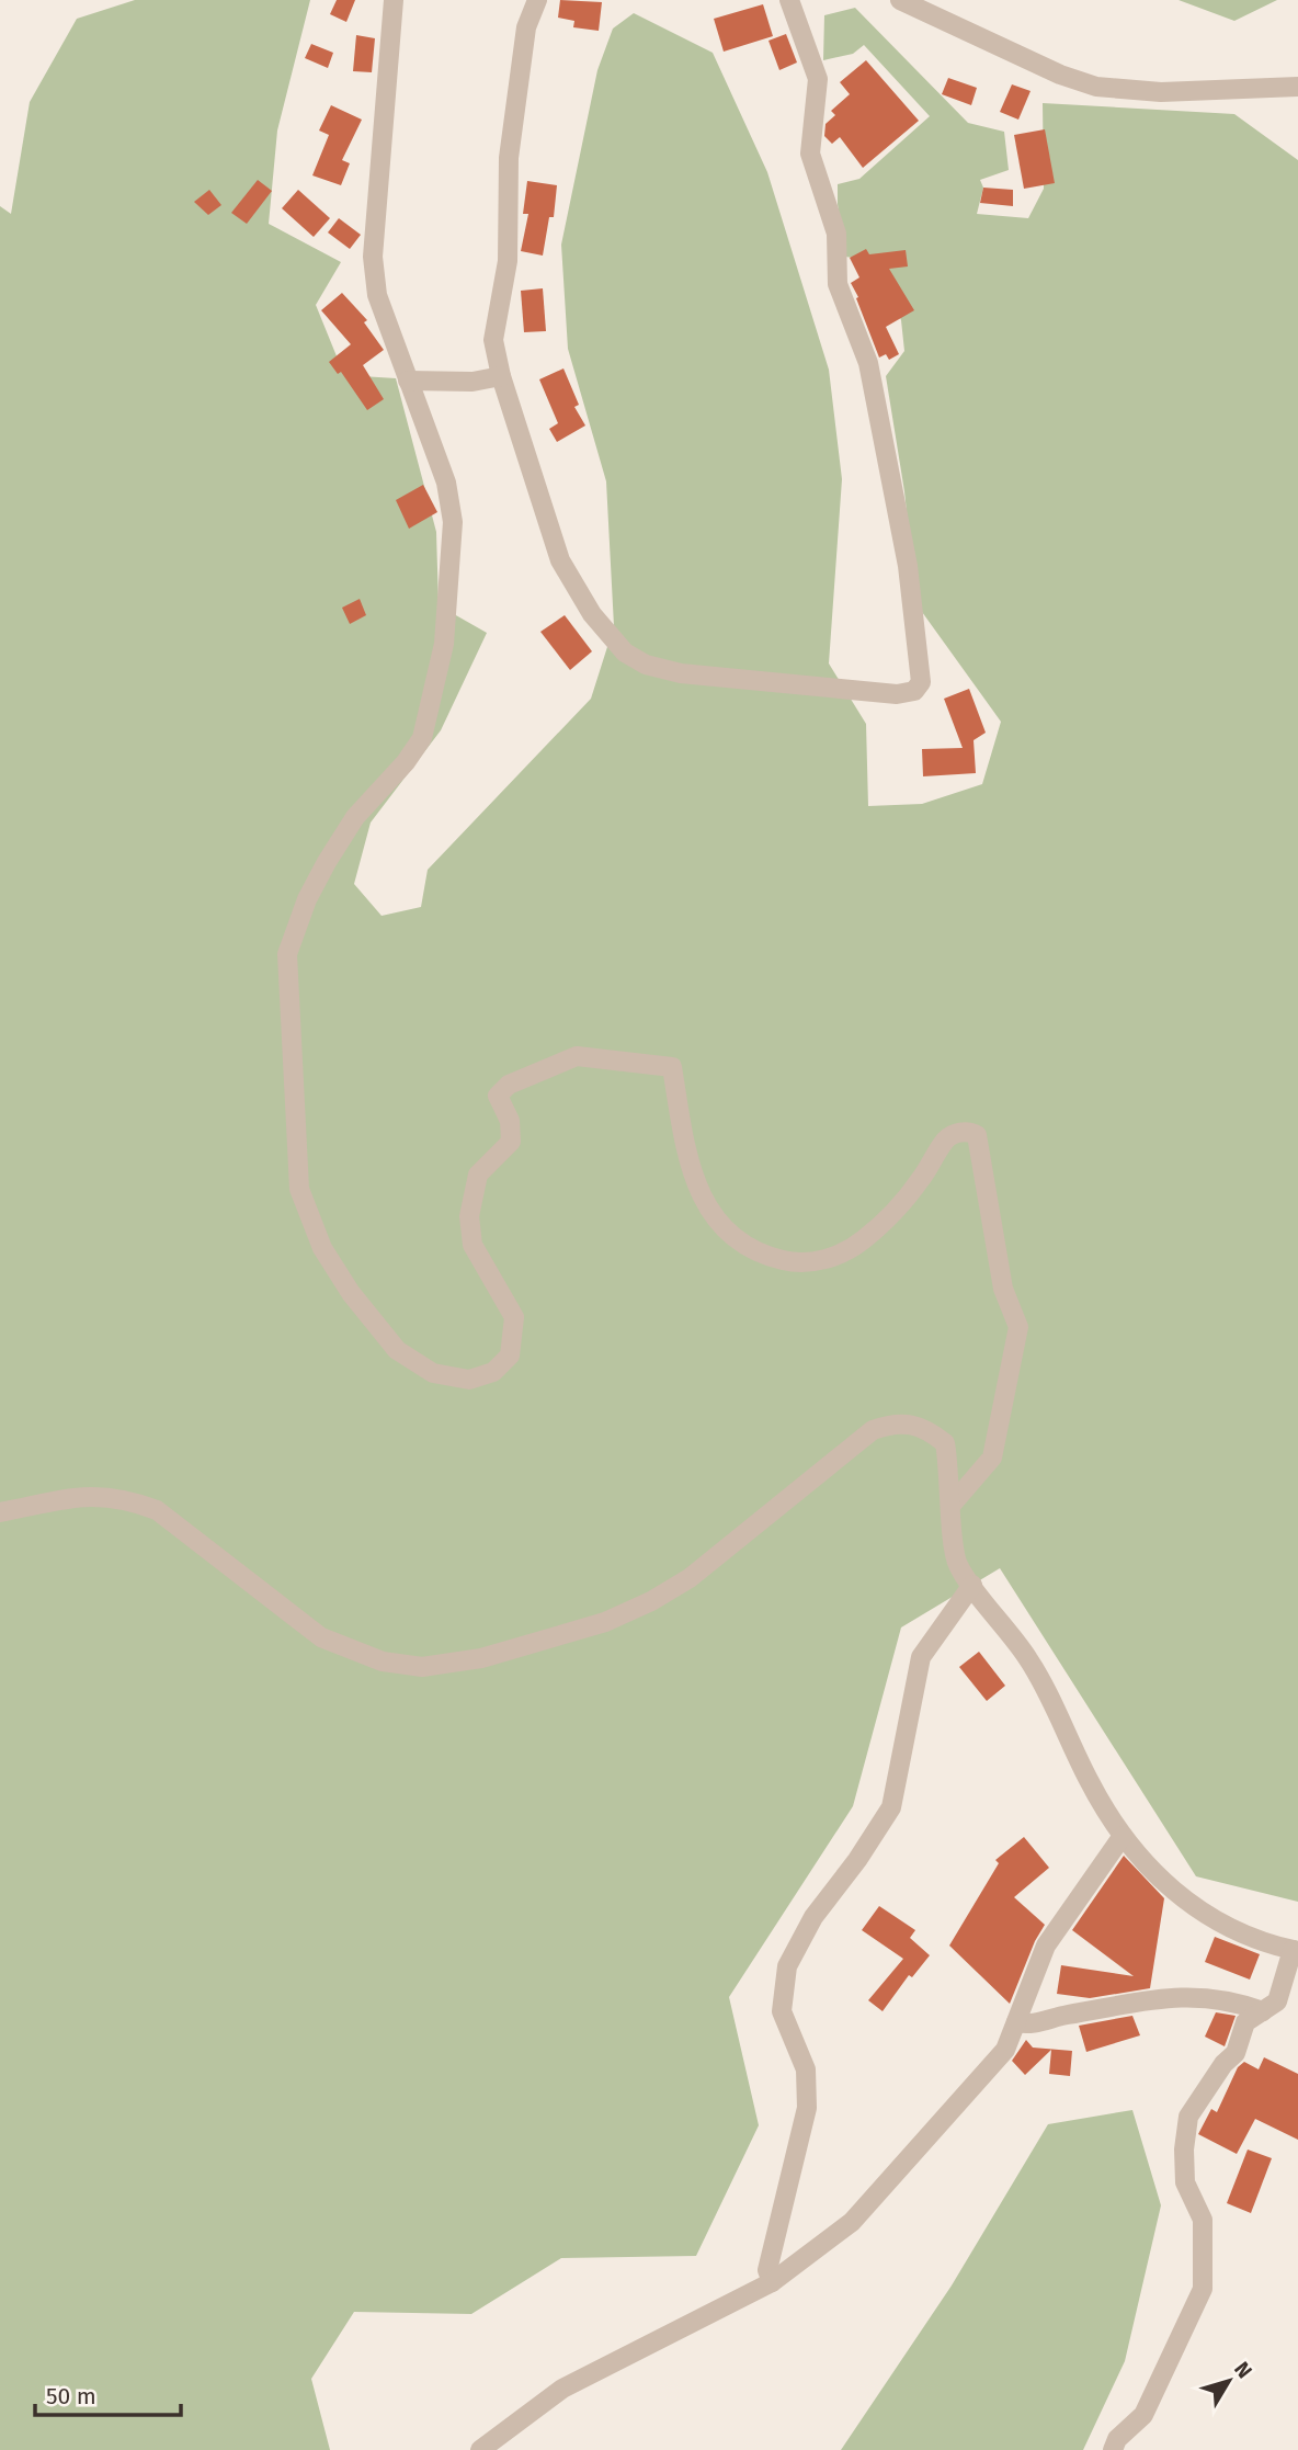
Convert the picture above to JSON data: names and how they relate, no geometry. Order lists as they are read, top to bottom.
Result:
{
  "scale_bar": "50 m",
  "north": "top right"
}
